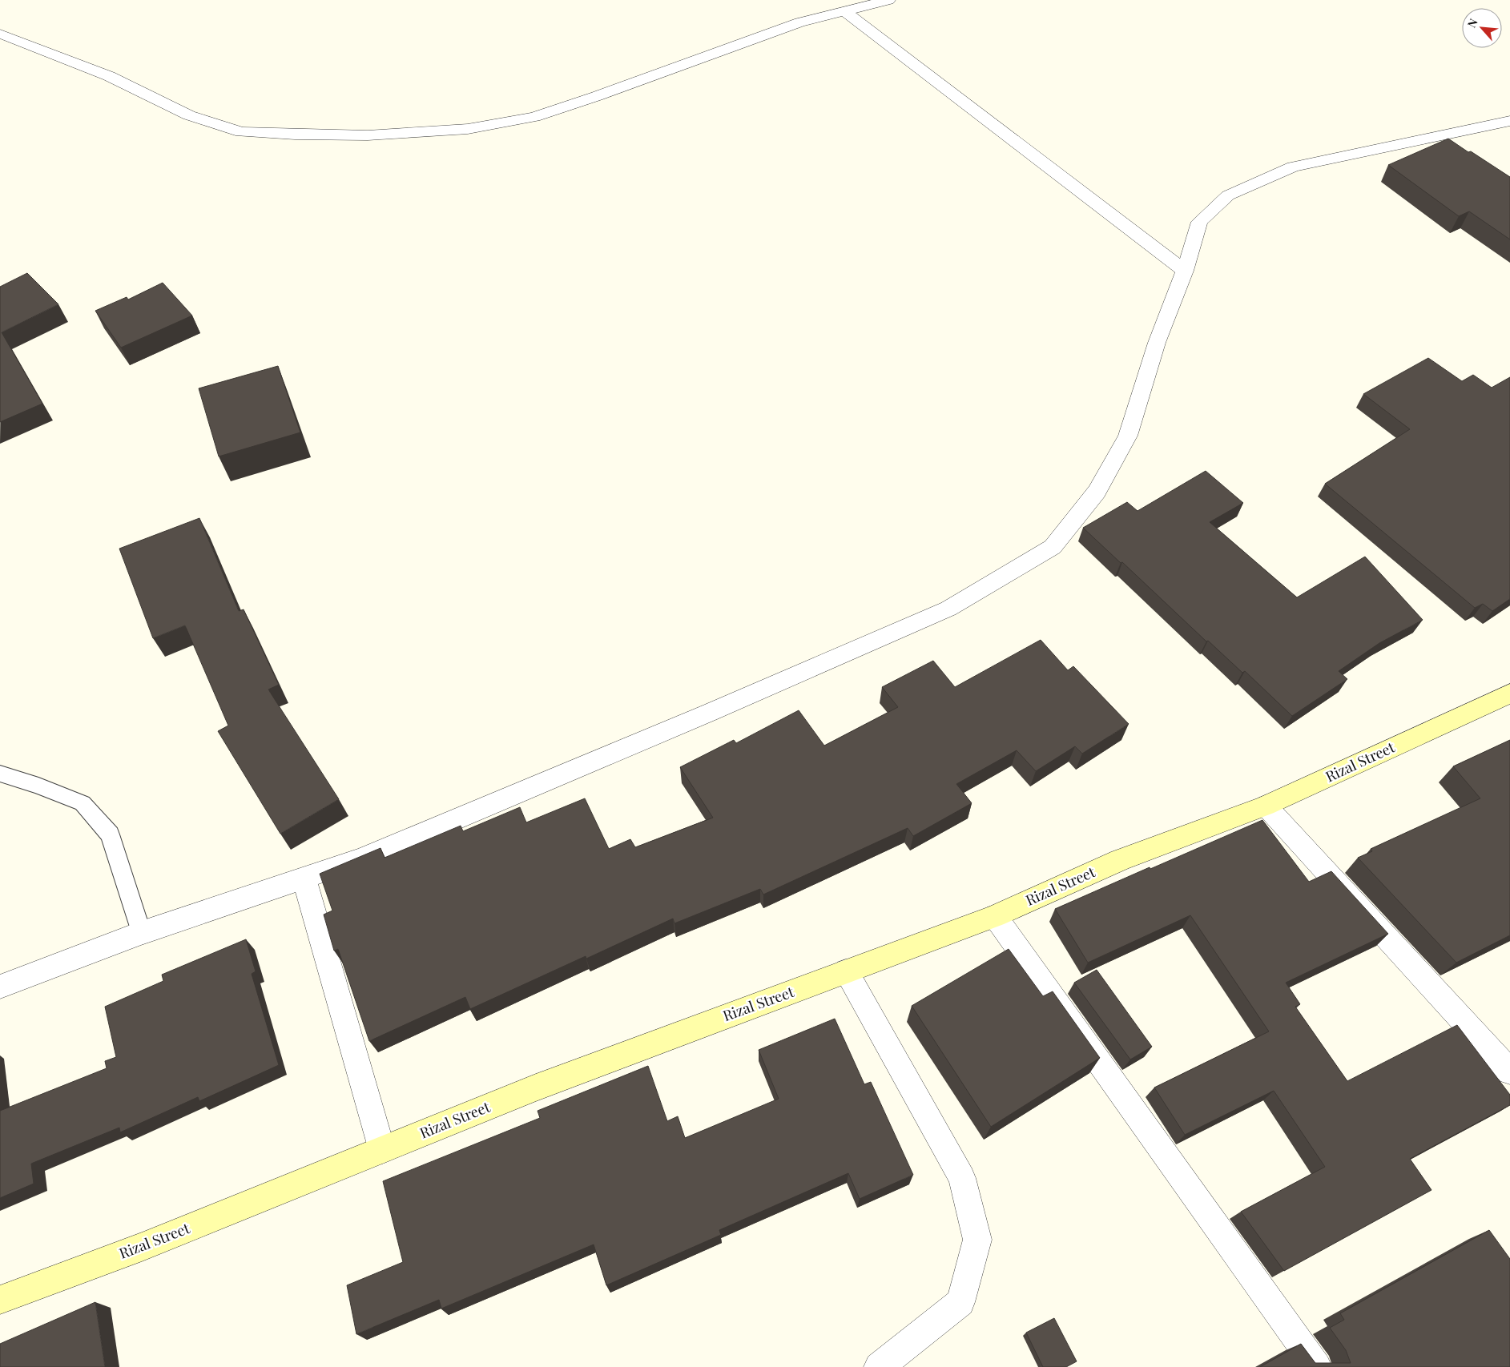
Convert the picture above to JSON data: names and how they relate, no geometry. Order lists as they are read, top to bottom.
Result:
{
  "streets": {
    "main road": ["Rizal Street"]
  },
  "north": "top left"
}
